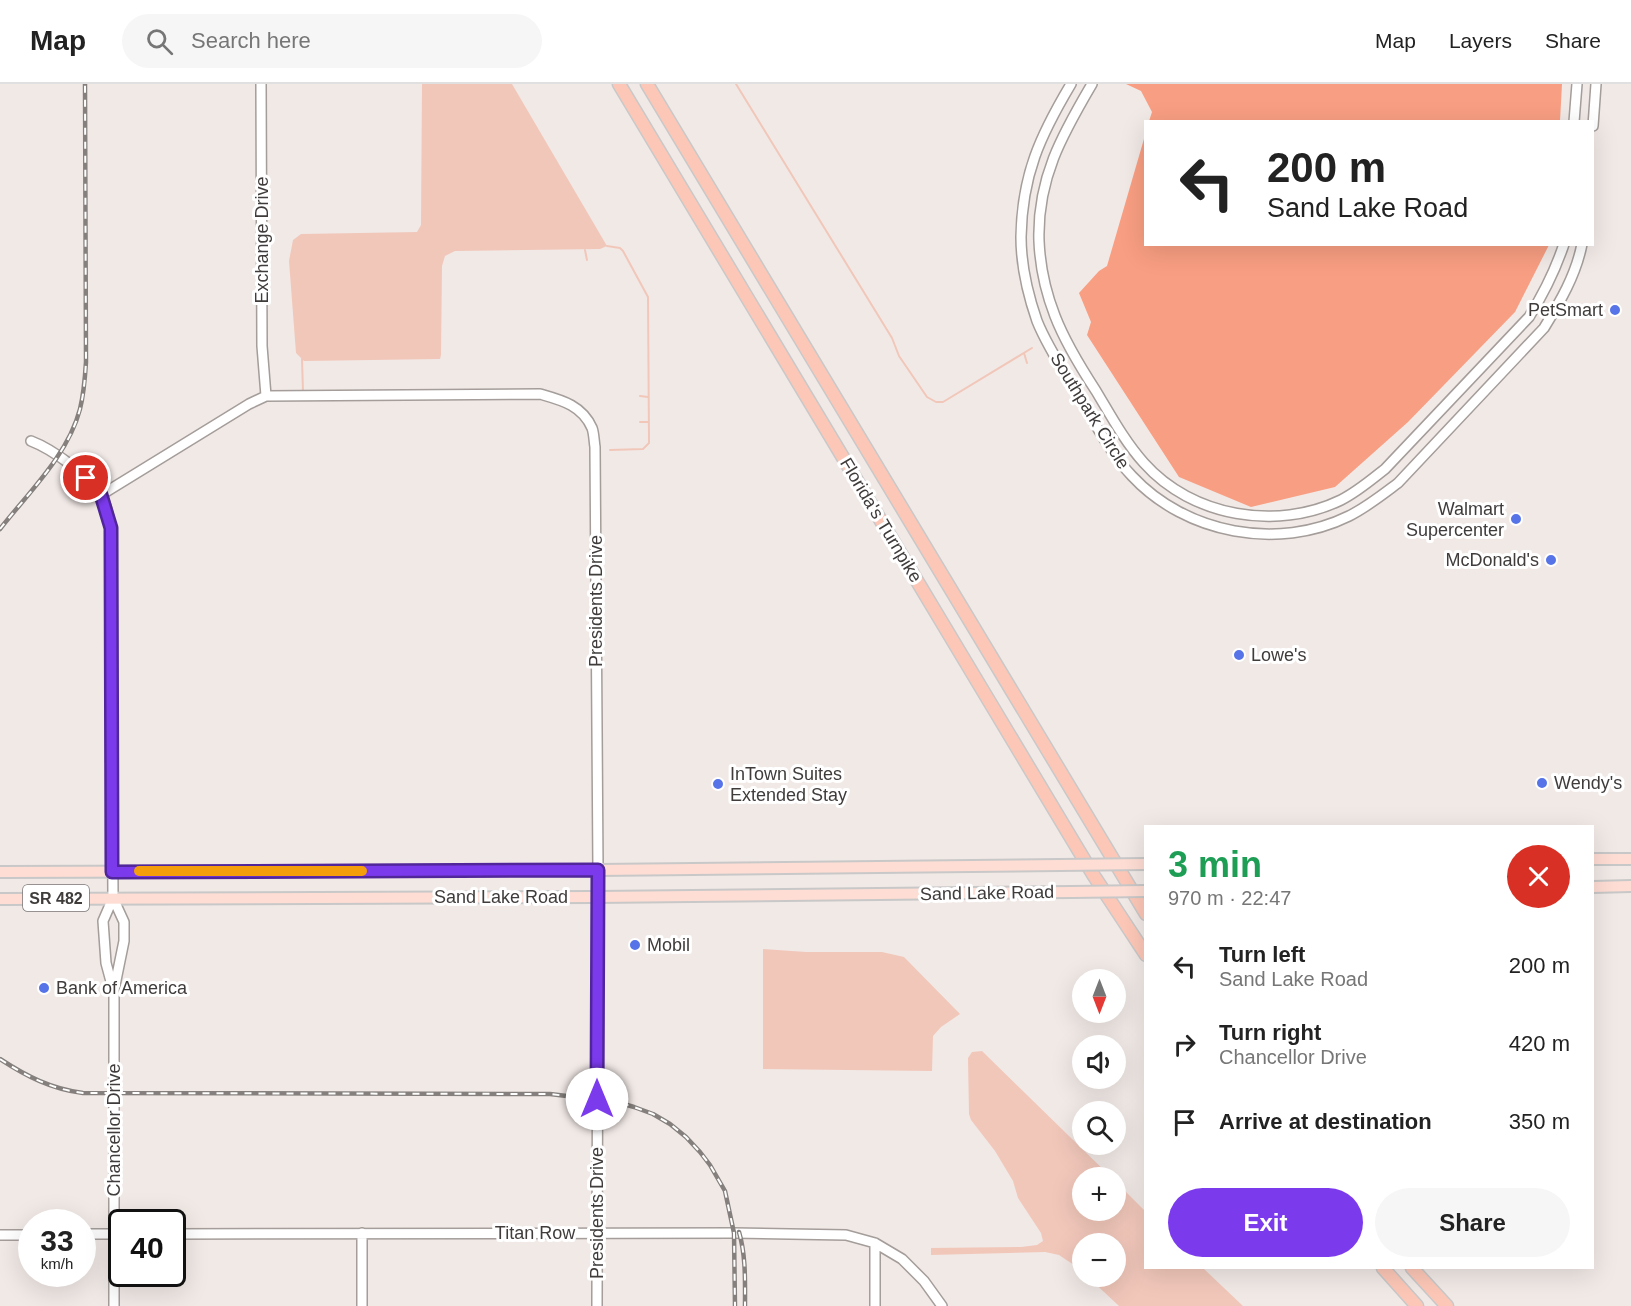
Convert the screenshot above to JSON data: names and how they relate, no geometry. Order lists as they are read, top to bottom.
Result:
{
  "streets": {
    "highway": ["Florida's Turnpike"],
    "main road": ["Sand Lake Road", "SR 482"],
    "street": [
      "Exchange Drive",
      "Southpark Circle",
      "Presidents Drive",
      "Chancellor Drive",
      "Titan Row"
    ]
  },
  "crossings": [
    ["Exchange Drive", "Presidents Drive"],
    ["Presidents Drive", "Sand Lake Road"],
    ["Presidents Drive", "Chancellor Drive"],
    ["Presidents Drive", "Titan Row"],
    ["Sand Lake Road", "Chancellor Drive"]
  ],
  "places": [
    "PetSmart",
    "Walmart Supercenter",
    "McDonald's",
    "Lowe's",
    "Wendy's",
    "InTown Suites Extended Stay",
    "Mobil",
    "Bank of America"
  ],
  "north": "bottom",
  "page": {
    "header": "Map",
    "search": "Search here",
    "nav": ["Map", "Layers", "Share"],
    "turn": ["200 m", "Sand Lake Road"],
    "heading": ["3 min", "970 m · 22:47"],
    "list": [
      {
        "name": "Turn left",
        "note": "Sand Lake Road",
        "value": "200 m"
      },
      {
        "name": "Turn right",
        "note": "Chancellor Drive",
        "value": "420 m"
      },
      {
        "name": "Arrive at destination",
        "value": "350 m"
      }
    ],
    "map_buttons": ["+", "−"],
    "buttons": ["Exit", "Share"],
    "speed": "33 km/h",
    "limit": "40"
  }
}
